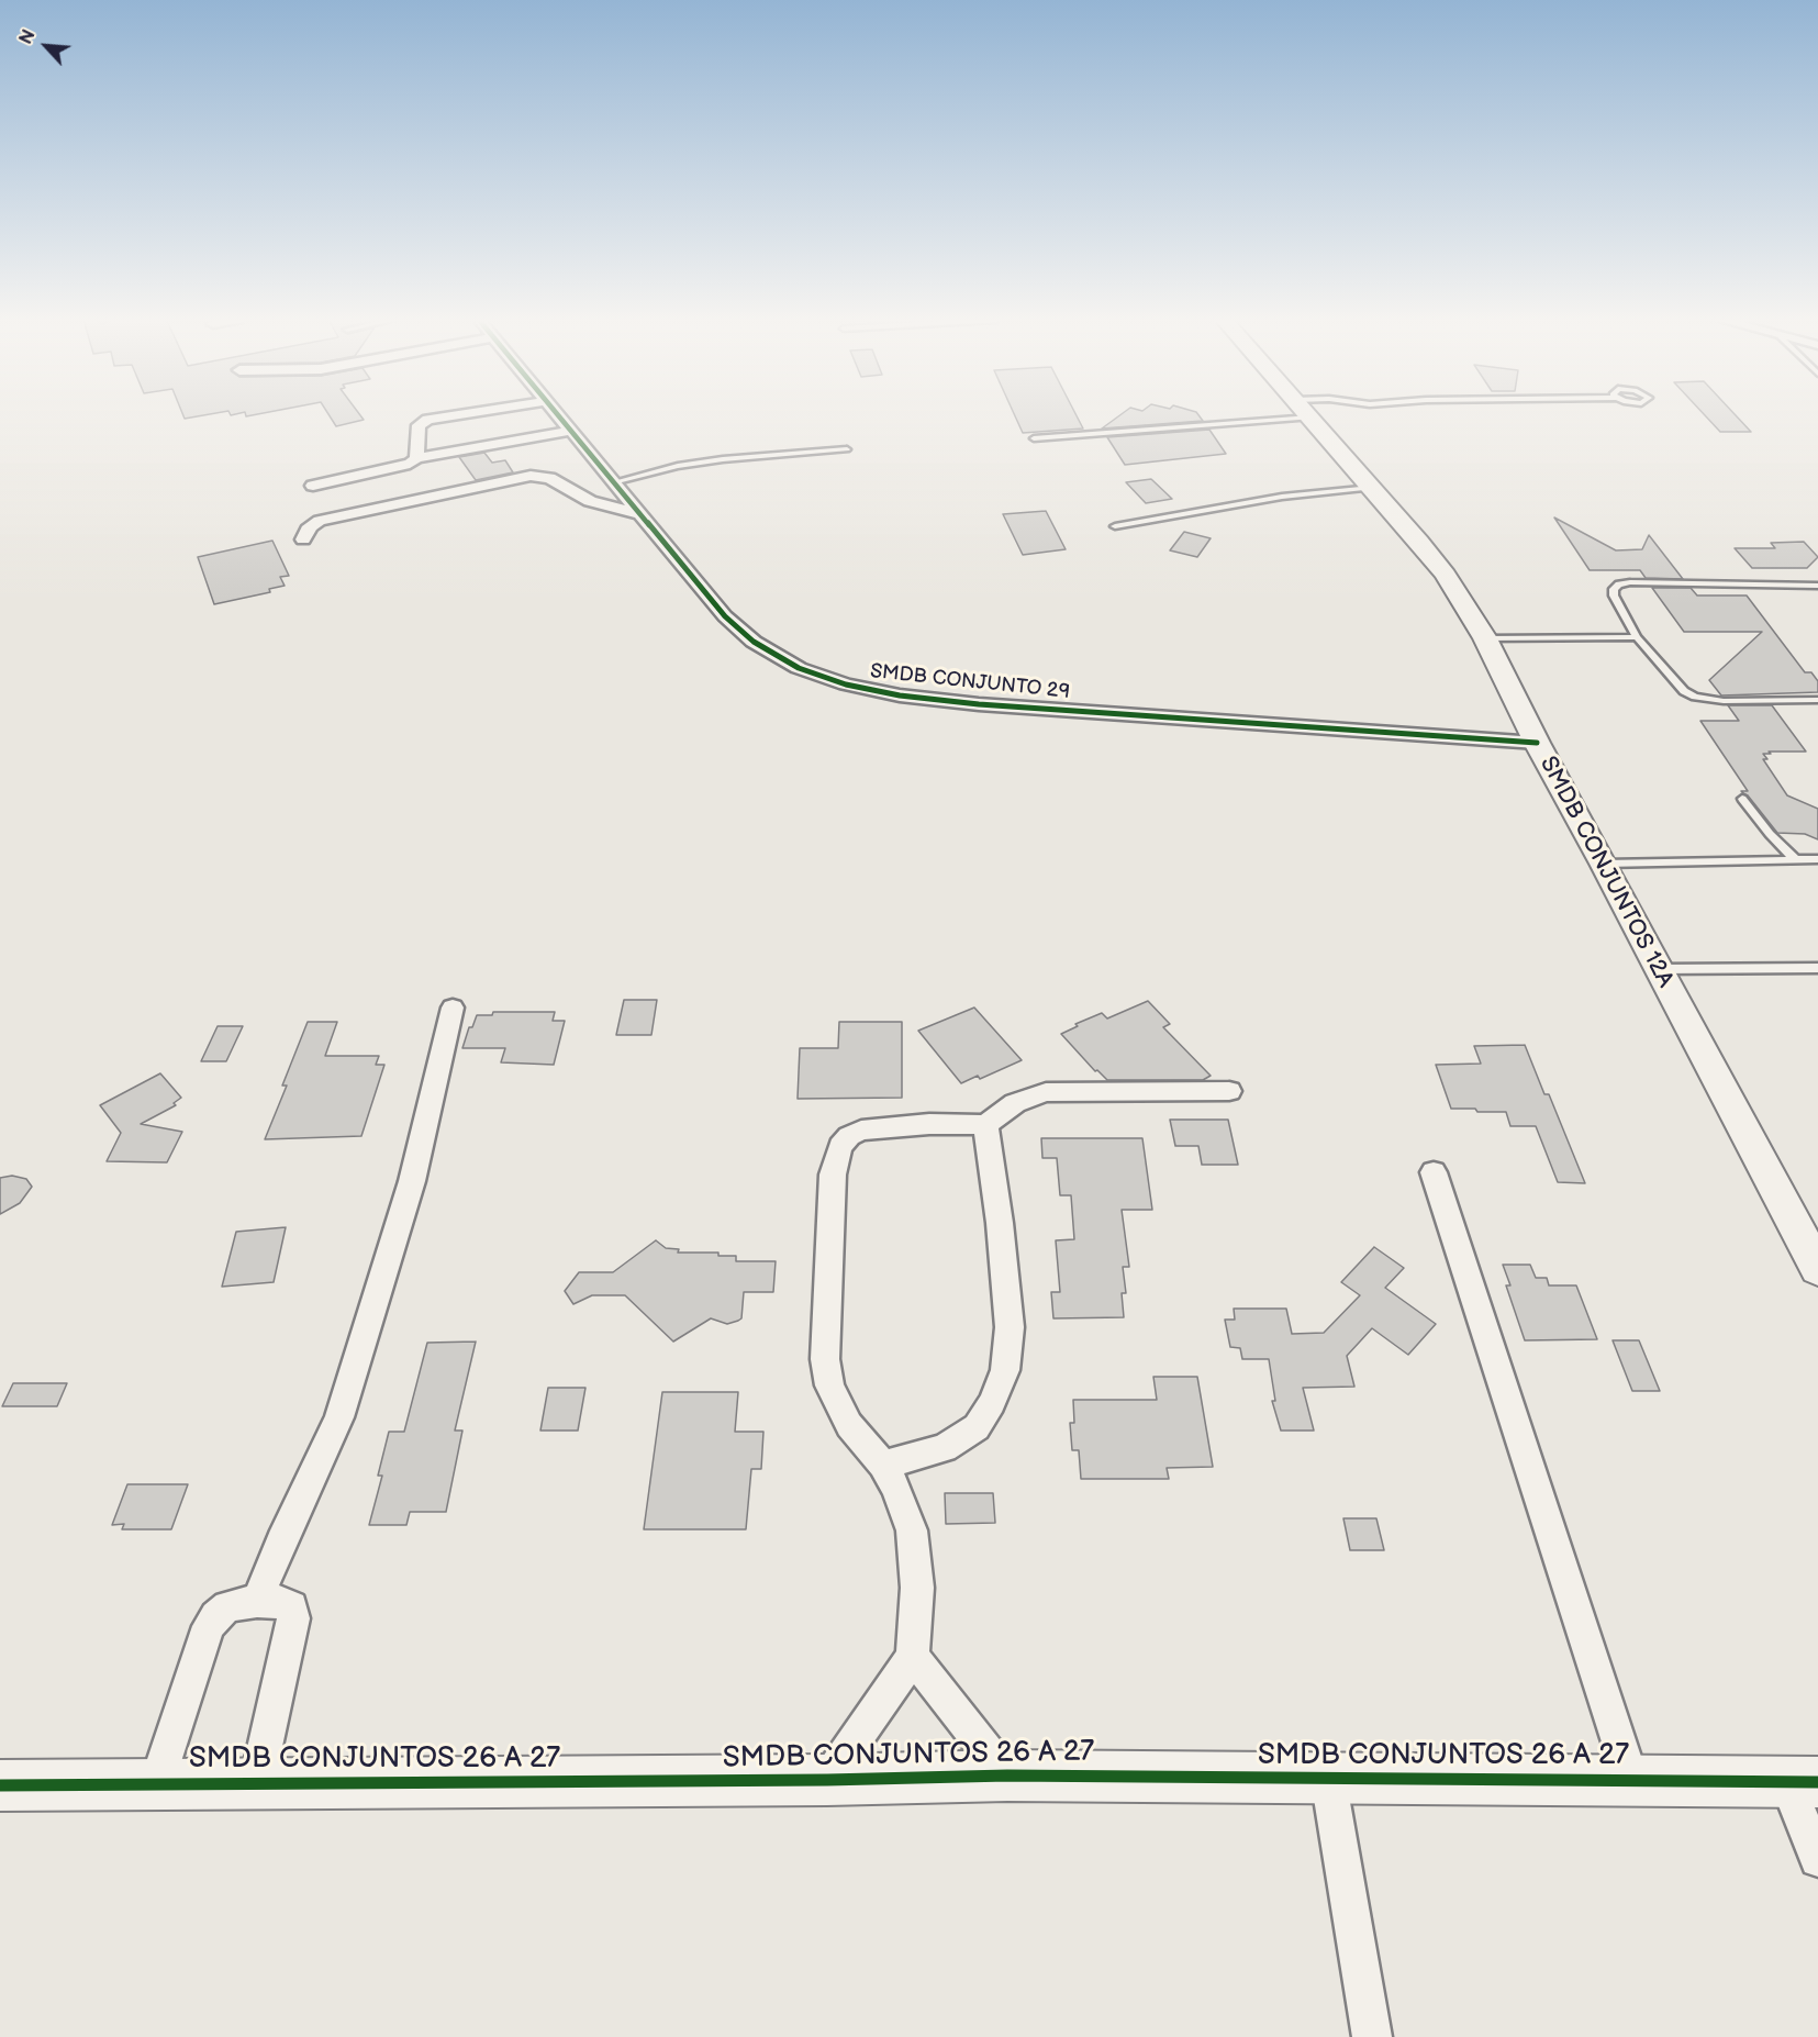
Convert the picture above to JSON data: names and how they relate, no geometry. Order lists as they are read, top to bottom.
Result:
{
  "streets": {
    "street": ["SMDB CONJUNTO 29", "SMDB CONJUNTOS 12A", "SMDB CONJUNTOS 26 A 27"]
  },
  "crossings": [
    ["SMDB CONJUNTO 29", "SMDB CONJUNTOS 12A"]
  ],
  "north": "top left"
}
